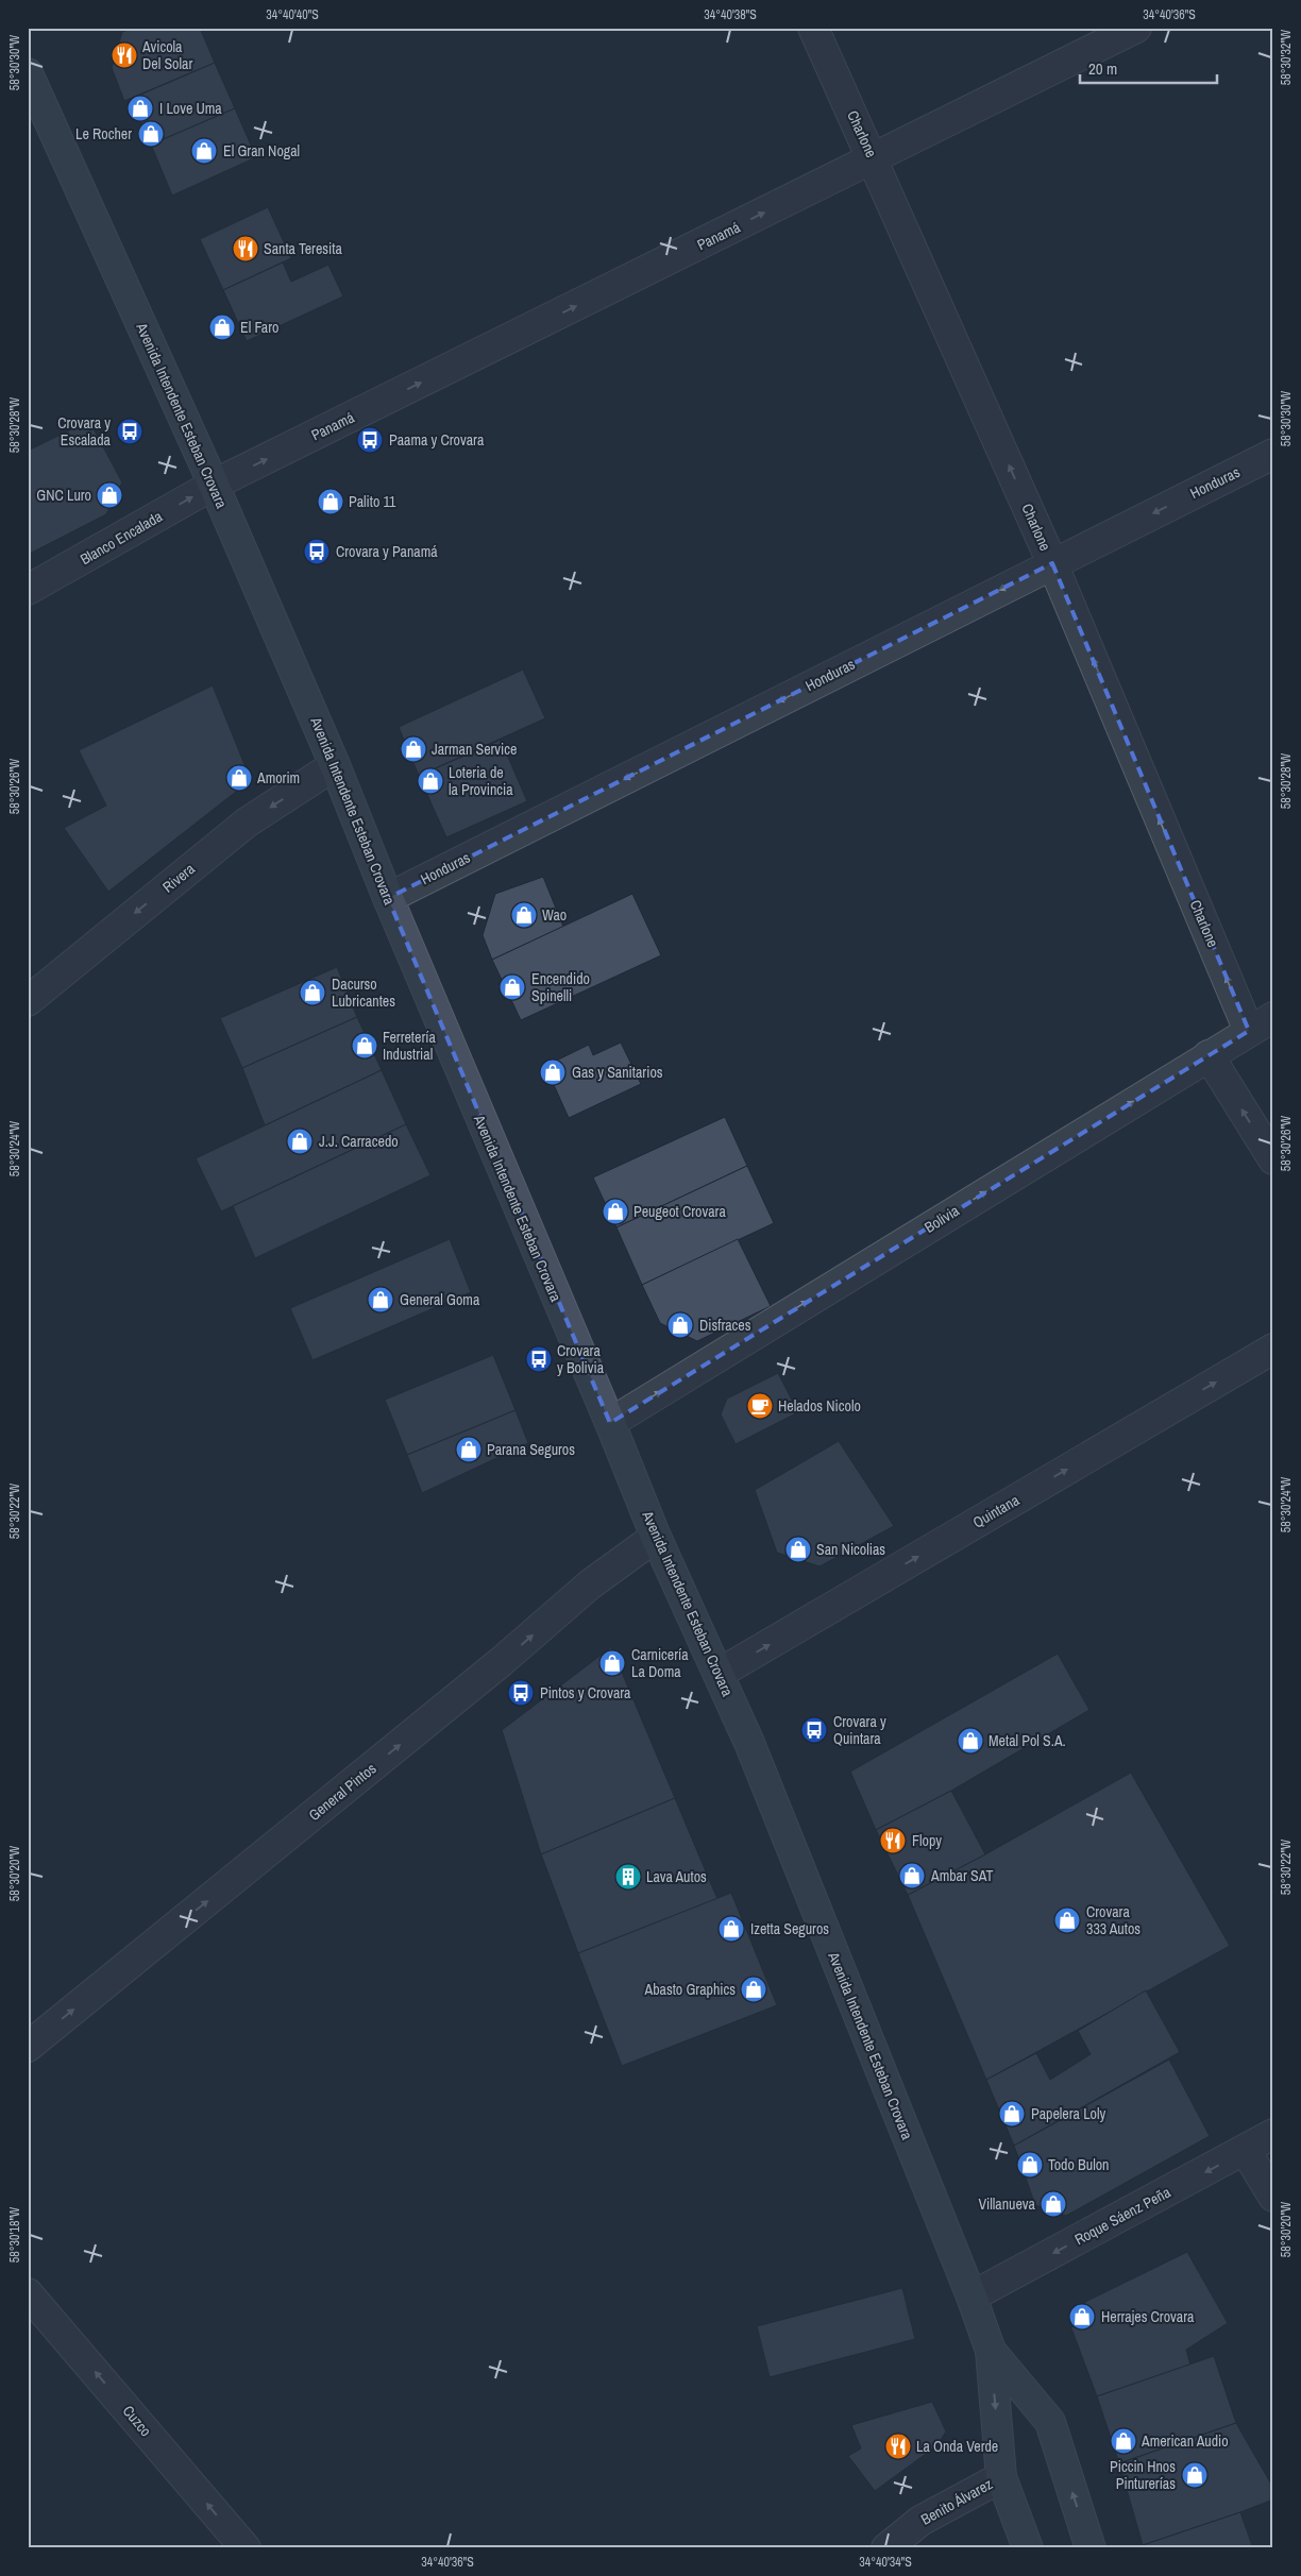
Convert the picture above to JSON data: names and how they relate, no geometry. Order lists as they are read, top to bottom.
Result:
{
  "streets": {
    "main road": ["Avenida Intendente Esteban Crovara"],
    "street": [
      "Charlone",
      "Panamá",
      "Honduras",
      "Blanco Encalada",
      "Rivera",
      "Bolivia",
      "Quintana",
      "General Pintos",
      "Roque Sáenz Peña",
      "Cuzco",
      "Benito Álvarez"
    ]
  },
  "crossings": [
    ["Charlone", "Panamá"],
    ["Charlone", "Honduras"],
    ["Charlone", "Bolivia"],
    ["Panamá", "Avenida Intendente Esteban Crovara"],
    ["Panamá", "Blanco Encalada"],
    ["Avenida Intendente Esteban Crovara", "Honduras"],
    ["Avenida Intendente Esteban Crovara", "Blanco Encalada"],
    ["Avenida Intendente Esteban Crovara", "Rivera"],
    ["Avenida Intendente Esteban Crovara", "Bolivia"],
    ["Avenida Intendente Esteban Crovara", "Quintana"],
    ["Avenida Intendente Esteban Crovara", "General Pintos"],
    ["Avenida Intendente Esteban Crovara", "Roque Sáenz Peña"],
    ["Avenida Intendente Esteban Crovara", "Benito Álvarez"]
  ],
  "one_way": [
    "Charlone",
    "Panamá",
    "Honduras",
    "Blanco Encalada",
    "Rivera",
    "Bolivia",
    "Quintana",
    "General Pintos",
    "Roque Sáenz Peña",
    "Cuzco"
  ],
  "places": {
    "restaurant": [
      "Avicola Del Solar",
      "Santa Teresita",
      "Flopy",
      "La Onda Verde"
    ],
    "shop": [
      "I Love Uma",
      "Le Rocher",
      "El Gran Nogal",
      "El Faro",
      "GNC Luro",
      "Palito 11",
      "Jarman Service",
      "Amorim",
      "Loteria de la Provincia",
      "Wao",
      "Encendido Spinelli",
      "Dacurso Lubricantes",
      "Ferretería Industrial",
      "Gas y Sanitarios",
      "J.J. Carracedo",
      "Peugeot Crovara",
      "General Goma",
      "Disfraces",
      "Parana Seguros",
      "San Nicolias",
      "Carnicería La Doma",
      "Metal Pol S.A.",
      "Ambar SAT",
      "Crovara 333 Autos",
      "Izetta Seguros",
      "Abasto Graphics",
      "Papelera Loly",
      "Todo Bulon",
      "Villanueva",
      "Herrajes Crovara",
      "American Audio",
      "Piccin Hnos Pinturerías"
    ],
    "bus stop": [
      "Crovara y Escalada",
      "Paama y Crovara",
      "Crovara y Panamá",
      "Crovara y Bolivia",
      "Pintos y Crovara",
      "Crovara y Quintara"
    ],
    "cafe": ["Helados Nicolo"],
    "building": ["Lava Autos"]
  },
  "scale_bar": "20 m",
  "coordinates": [
    "34°40'40\"S",
    "34°40'38\"S",
    "34°40'36\"S",
    "58°30'32\"W",
    "58°30'30\"W",
    "58°30'28\"W",
    "58°30'26\"W",
    "58°30'24\"W",
    "58°30'22\"W",
    "58°30'20\"W",
    "58°30'18\"W",
    "34°40'34\"S"
  ]
}
